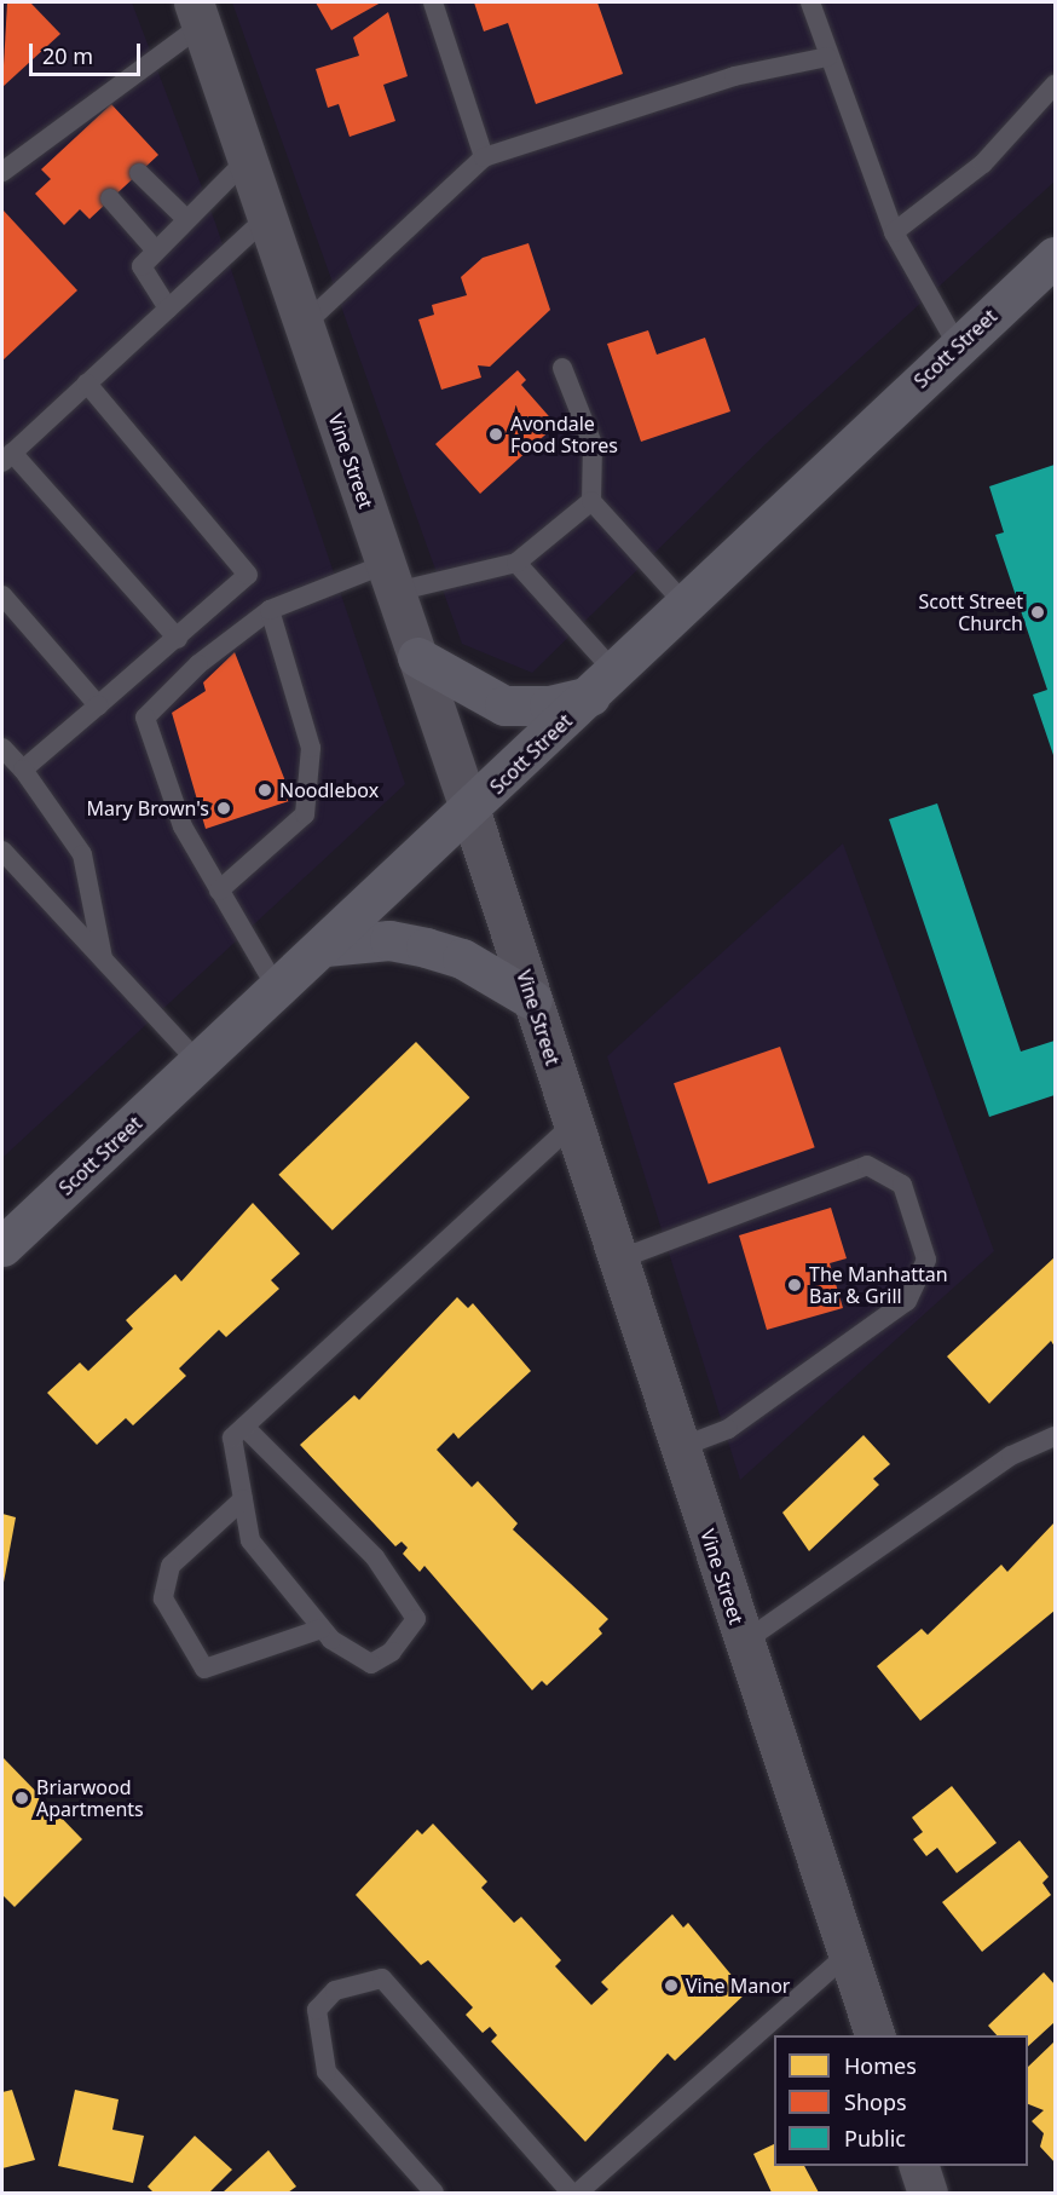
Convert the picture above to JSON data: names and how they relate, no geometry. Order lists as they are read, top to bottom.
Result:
{
  "streets": {
    "main road": ["Scott Street"],
    "street": ["Vine Street"]
  },
  "crossings": [
    ["Scott Street", "Vine Street"]
  ],
  "places": [
    "Avondale Food Stores",
    "Scott Street Church",
    "Noodlebox",
    "Mary Brown's",
    "The Manhattan Bar & Grill",
    "Briarwood Apartments",
    "Vine Manor"
  ],
  "legend": ["Homes", "Shops", "Public"],
  "scale_bar": "20 m"
}
